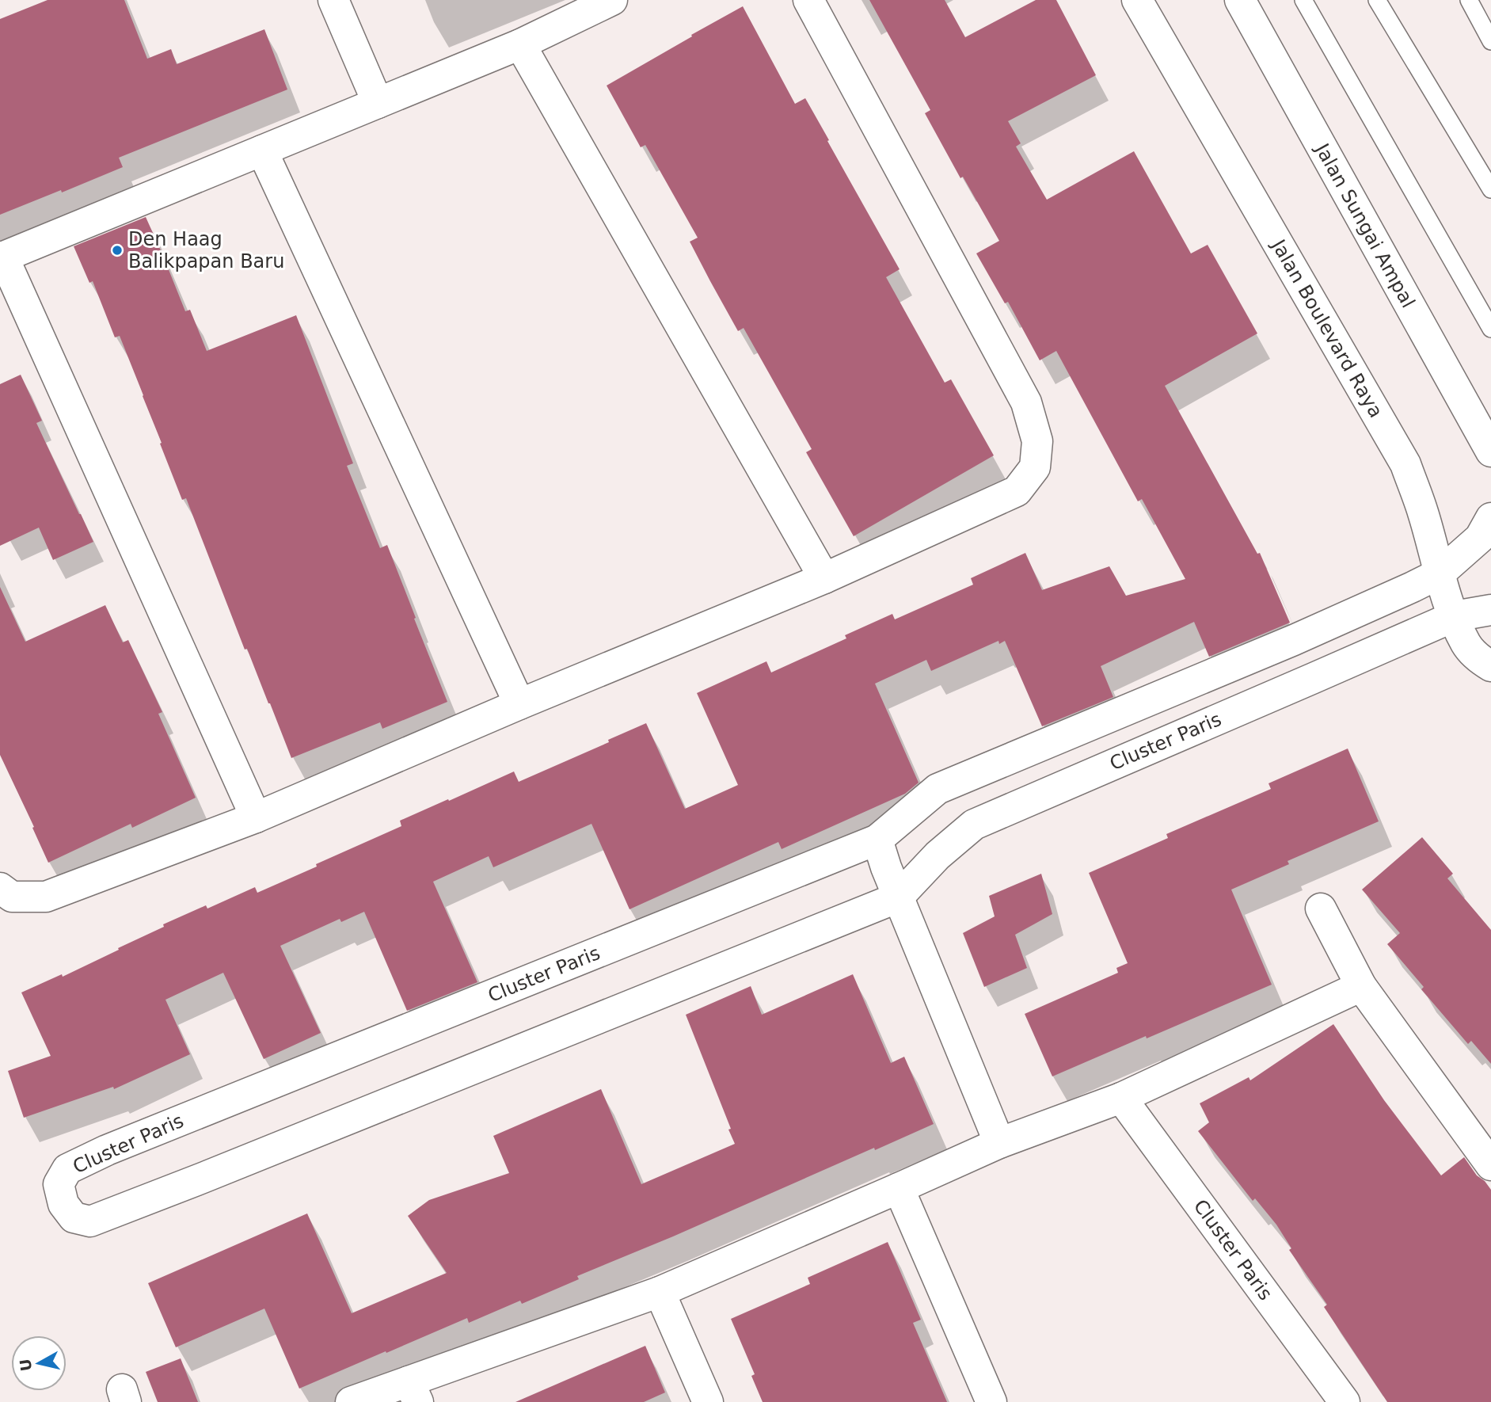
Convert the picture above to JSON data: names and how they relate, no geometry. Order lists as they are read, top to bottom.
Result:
{
  "streets": {
    "street": ["Jalan Sungai Ampal", "Jalan Boulevard Raya", "Cluster Paris"]
  },
  "crossings": [
    ["Jalan Boulevard Raya", "Cluster Paris"]
  ],
  "places": ["Den Haag Balikpapan Baru"],
  "north": "left"
}
